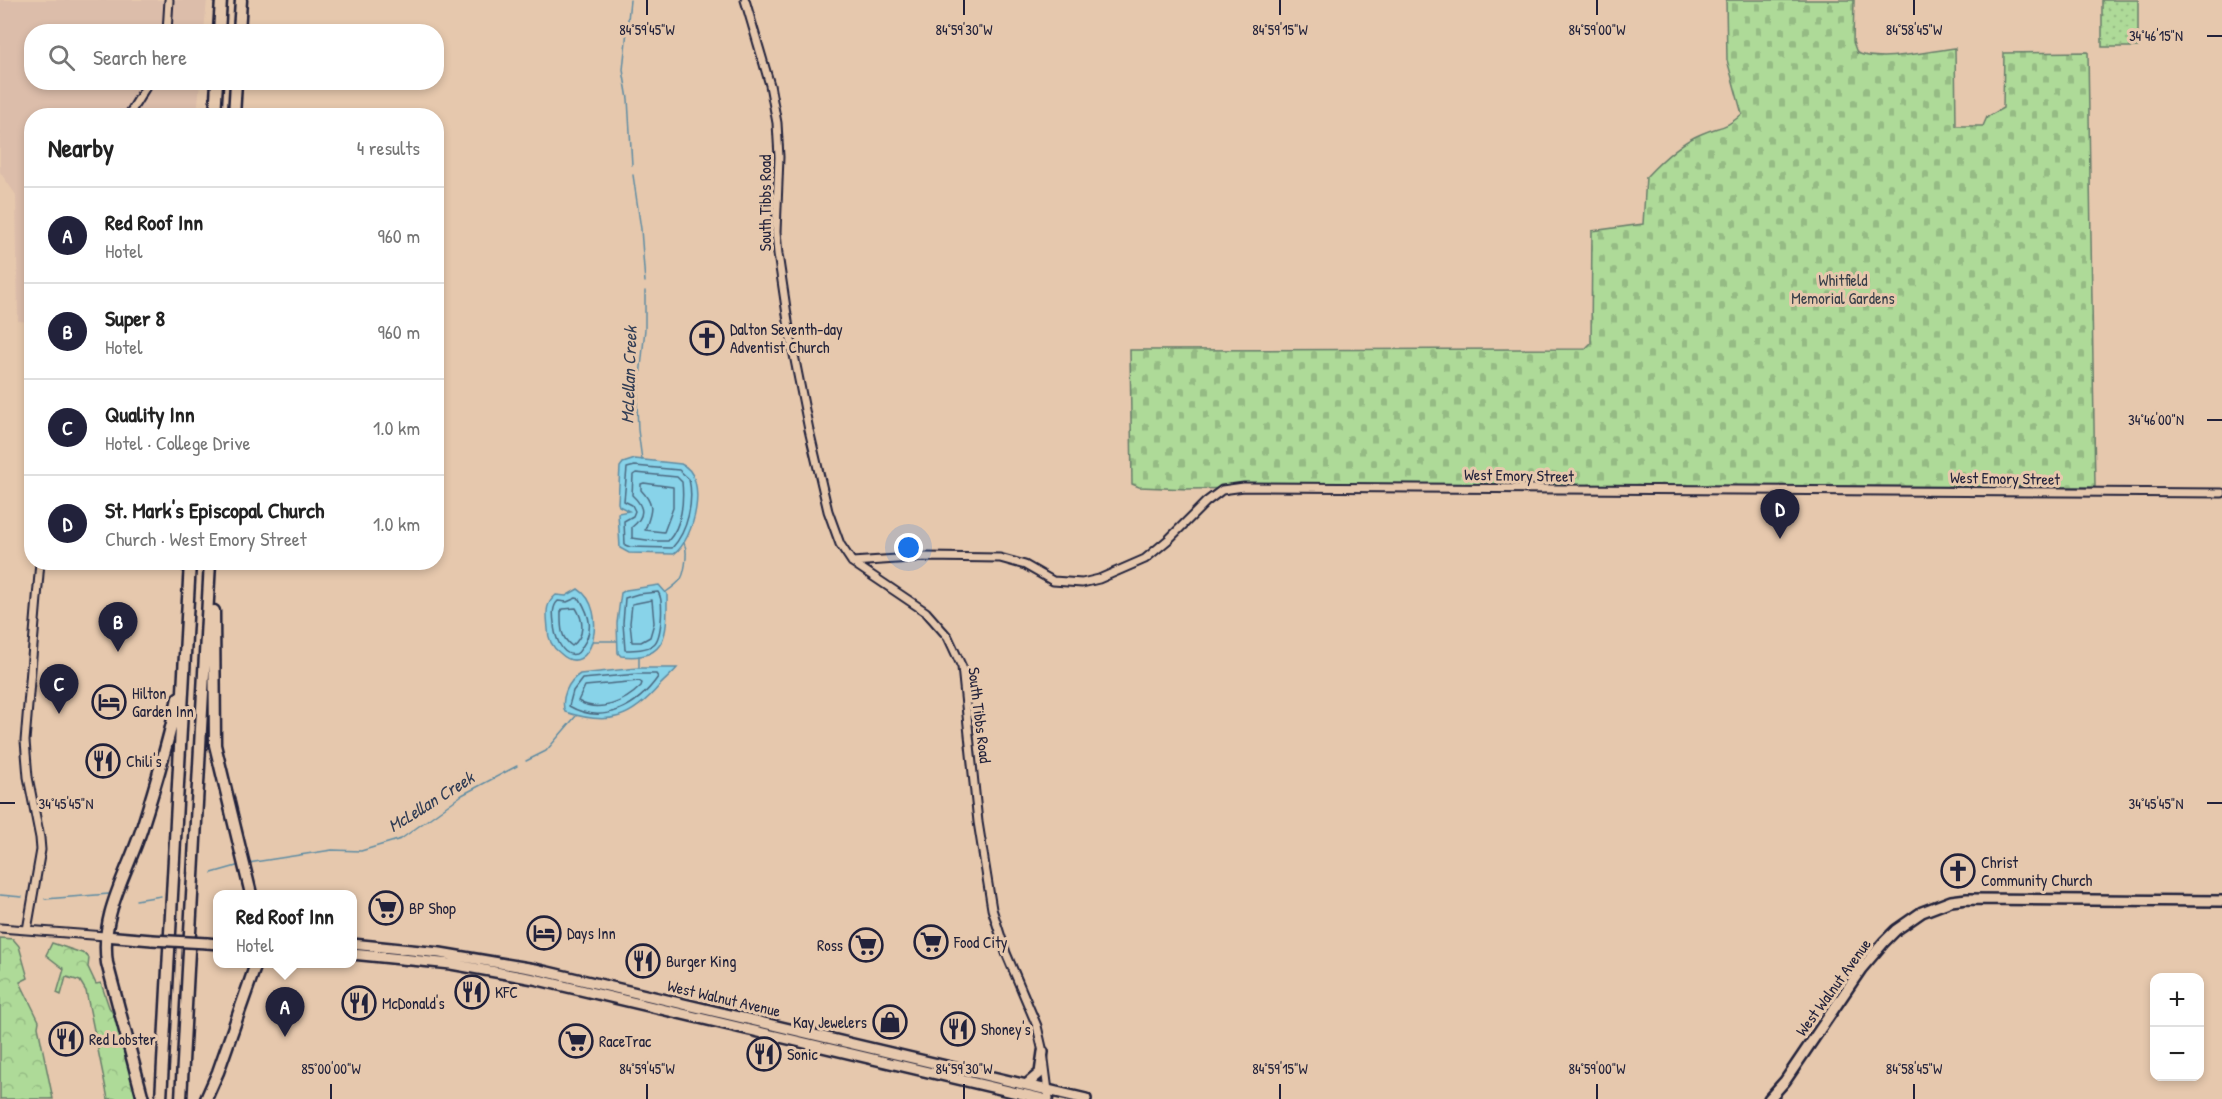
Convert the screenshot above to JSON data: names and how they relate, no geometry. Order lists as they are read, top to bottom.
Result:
{
  "streets": {
    "main road": ["West Walnut Avenue"],
    "street": ["South Tibbs Road", "West Emory Street"]
  },
  "crossings": [
    ["South Tibbs Road", "West Emory Street"],
    ["South Tibbs Road", "West Walnut Avenue"]
  ],
  "water": ["McLellan Creek"],
  "parks": ["Whitfield Memorial Gardens"],
  "places": {
    "church": ["Dalton Seventh-day Adventist Church", "Christ Community Church"],
    "hotel": ["Hilton Garden Inn", "Days Inn"],
    "restaurant": [
      "Chili's",
      "Burger King",
      "KFC",
      "McDonald's",
      "Shoney's",
      "Red Lobster",
      "Sonic"
    ],
    "supermarket": [
      "BP Shop",
      "Food City",
      "Ross",
      "RaceTrac"
    ],
    "shop": ["Kay Jewelers"]
  },
  "page": {
    "search": "Search here",
    "heading": ["Nearby", "4 results"],
    "list": [
      {
        "mark": "A",
        "name": "Red Roof Inn",
        "note": "Hotel",
        "value": "960 m"
      },
      {
        "mark": "B",
        "name": "Super 8",
        "note": "Hotel",
        "value": "960 m"
      },
      {
        "mark": "C",
        "name": "Quality Inn",
        "note": "Hotel · College Drive",
        "value": "1.0 km"
      },
      {
        "mark": "D",
        "name": "St. Mark's Episcopal Church",
        "note": "Church · West Emory Street",
        "value": "1.0 km"
      }
    ],
    "pins": [
      "D",
      "B",
      "C",
      "A"
    ],
    "popup": ["Red Roof Inn", "Hotel"],
    "map_buttons": ["+", "−"]
  },
  "coordinates": [
    "84°59'45\"W",
    "84°59'30\"W",
    "84°59'15\"W",
    "84°59'00\"W",
    "84°58'45\"W",
    "34°46'15\"N",
    "34°46'00\"N",
    "34°45'45\"N",
    "85°00'00\"W"
  ]
}
